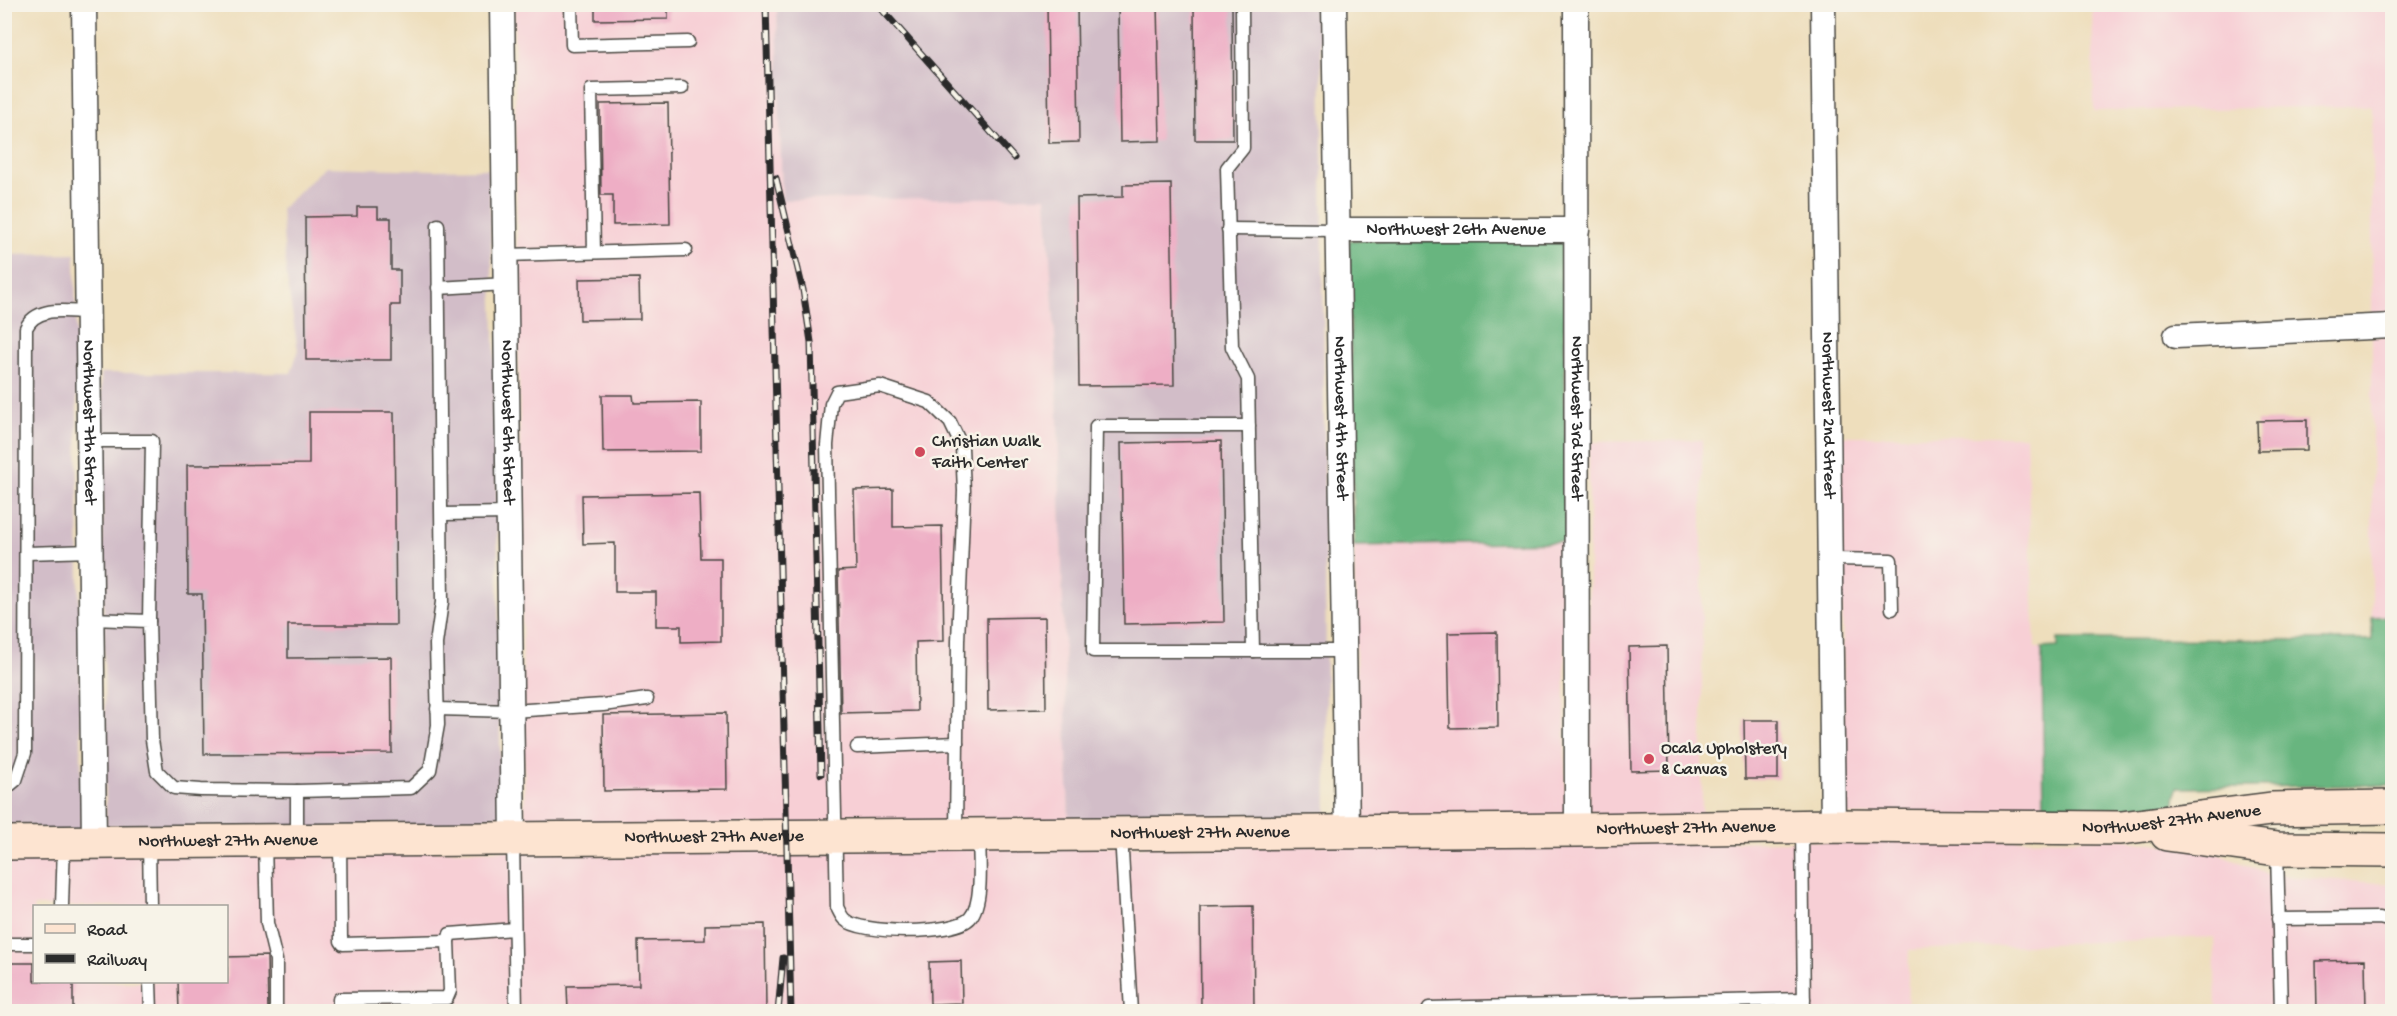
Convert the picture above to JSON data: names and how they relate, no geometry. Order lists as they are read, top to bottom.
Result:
{
  "streets": {
    "main road": ["Northwest 27th Avenue"],
    "street": [
      "Northwest 26th Avenue",
      "Northwest 2nd Street",
      "Northwest 3rd Street",
      "Northwest 4th Street",
      "Northwest 6th Street",
      "Northwest 7th Street"
    ]
  },
  "crossings": [
    ["Northwest 26th Avenue", "Northwest 3rd Street"],
    ["Northwest 26th Avenue", "Northwest 4th Street"],
    ["Northwest 2nd Street", "Northwest 27th Avenue"],
    ["Northwest 3rd Street", "Northwest 27th Avenue"],
    ["Northwest 4th Street", "Northwest 27th Avenue"],
    ["Northwest 6th Street", "Northwest 27th Avenue"],
    ["Northwest 7th Street", "Northwest 27th Avenue"]
  ],
  "places": ["Christian Walk Faith Center", "Ocala Upholstery & Canvas"],
  "legend": ["Road", "Railway"]
}
